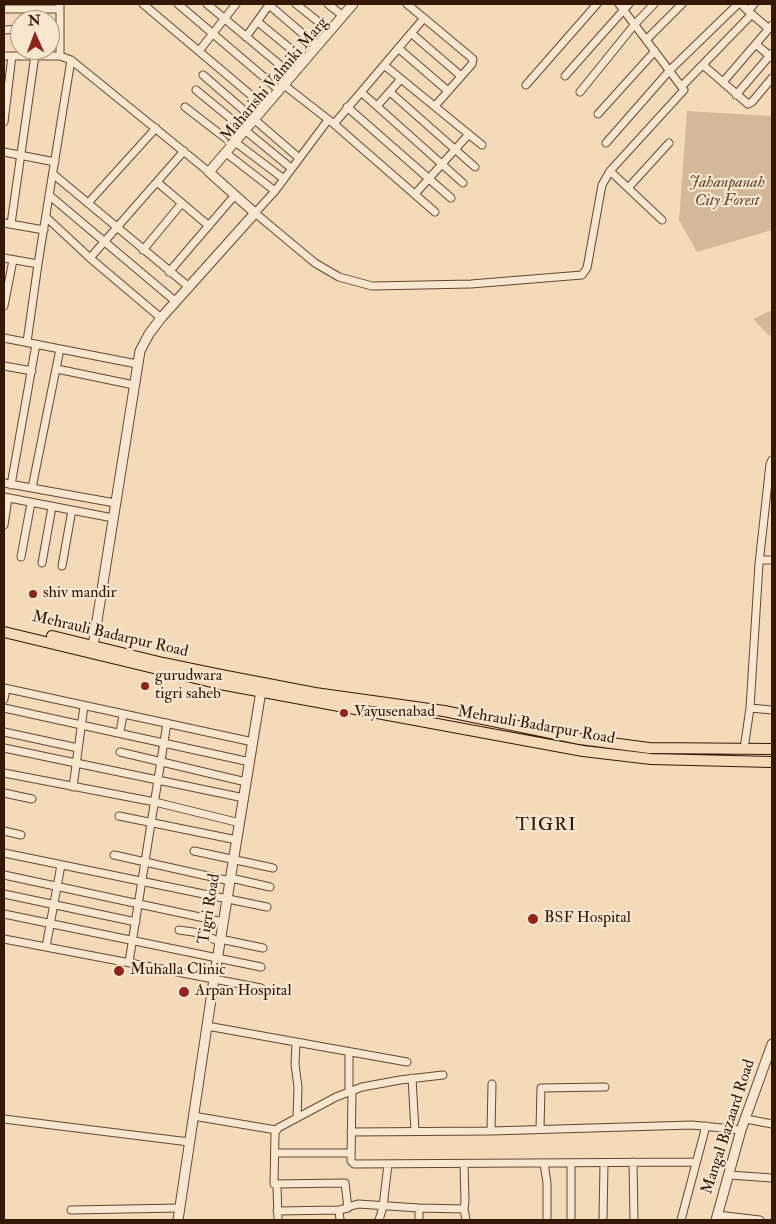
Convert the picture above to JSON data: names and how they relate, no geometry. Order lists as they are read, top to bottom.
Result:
{
  "streets": {
    "main road": ["Mehrauli Badarpur Road"],
    "street": ["Maharishi Valmiki Marg", "Tigri Road", "Mangal Bazaard Road"]
  },
  "crossings": [
    ["Mehrauli Badarpur Road", "Tigri Road"]
  ],
  "districts": ["TIGRI"],
  "parks": ["Jahanpanah City Forest"],
  "places": [
    "shiv mandir",
    "gurudwara tigri saheb",
    "Vayusenabad",
    "BSF Hospital",
    "Muhalla Clinic",
    "Arpan Hospital"
  ],
  "north": "top"
}
